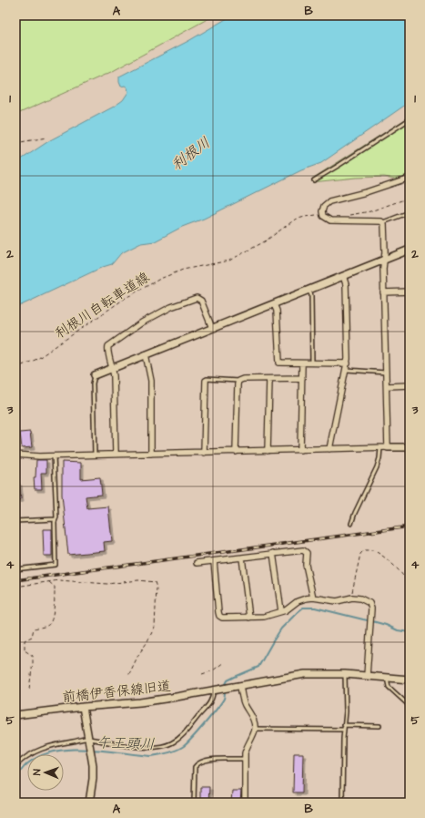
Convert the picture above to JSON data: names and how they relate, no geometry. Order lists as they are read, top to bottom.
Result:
{
  "streets": {
    "street": ["前橋伊香保線旧道"],
    "path": ["利根川自転車道線"]
  },
  "water": ["利根川", "午王頭川"],
  "north": "left",
  "grid": {
    "columns": ["A", "B"],
    "rows": [
      "1",
      "2",
      "3",
      "4",
      "5"
    ]
  }
}
